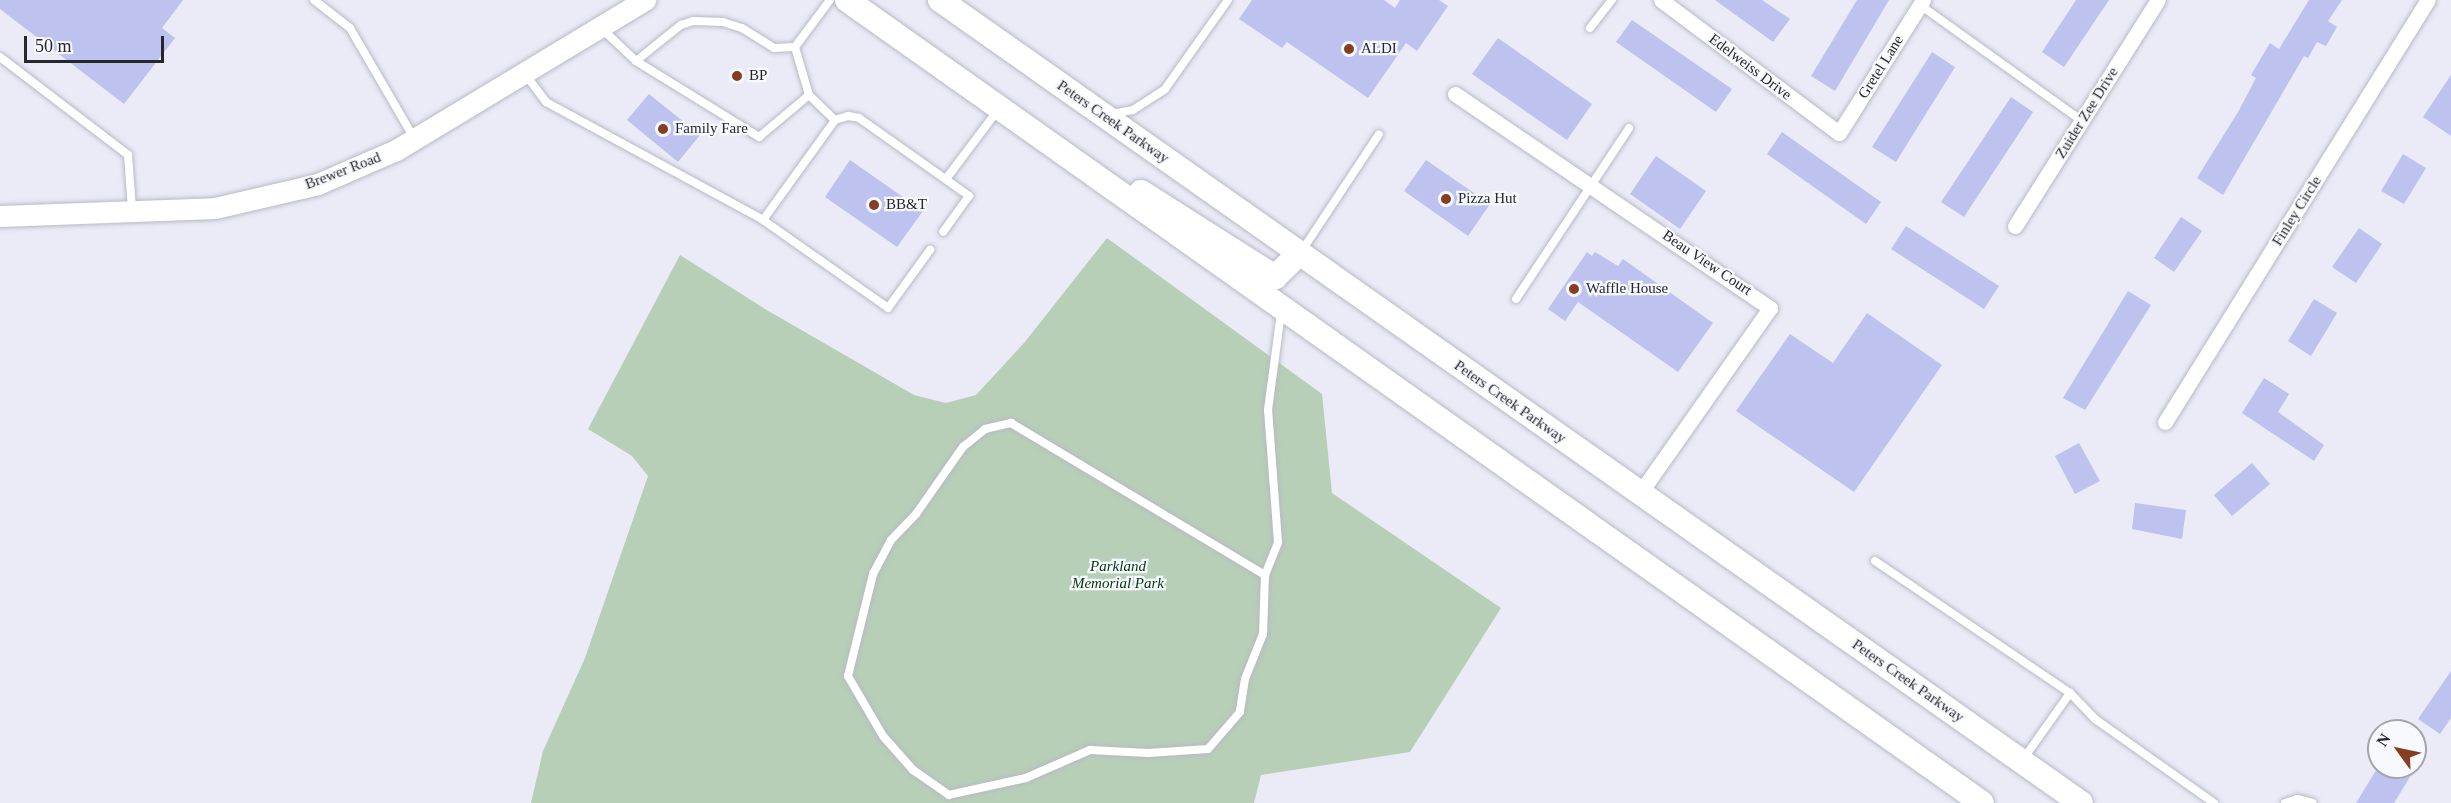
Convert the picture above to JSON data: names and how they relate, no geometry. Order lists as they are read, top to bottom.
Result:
{
  "streets": {
    "main road": ["Peters Creek Parkway"],
    "street": [
      "Edelweiss Drive",
      "Gretel Lane",
      "Zuider Zee Drive",
      "Brewer Road",
      "Finley Circle",
      "Beau View Court"
    ]
  },
  "crossings": [
    ["Edelweiss Drive", "Gretel Lane"],
    ["Peters Creek Parkway", "Beau View Court"]
  ],
  "parks": ["Parkland Memorial Park"],
  "places": [
    "ALDI",
    "BP",
    "Family Fare",
    "Pizza Hut",
    "BB&T",
    "Waffle House"
  ],
  "scale_bar": "50 m",
  "north": "top left"
}
